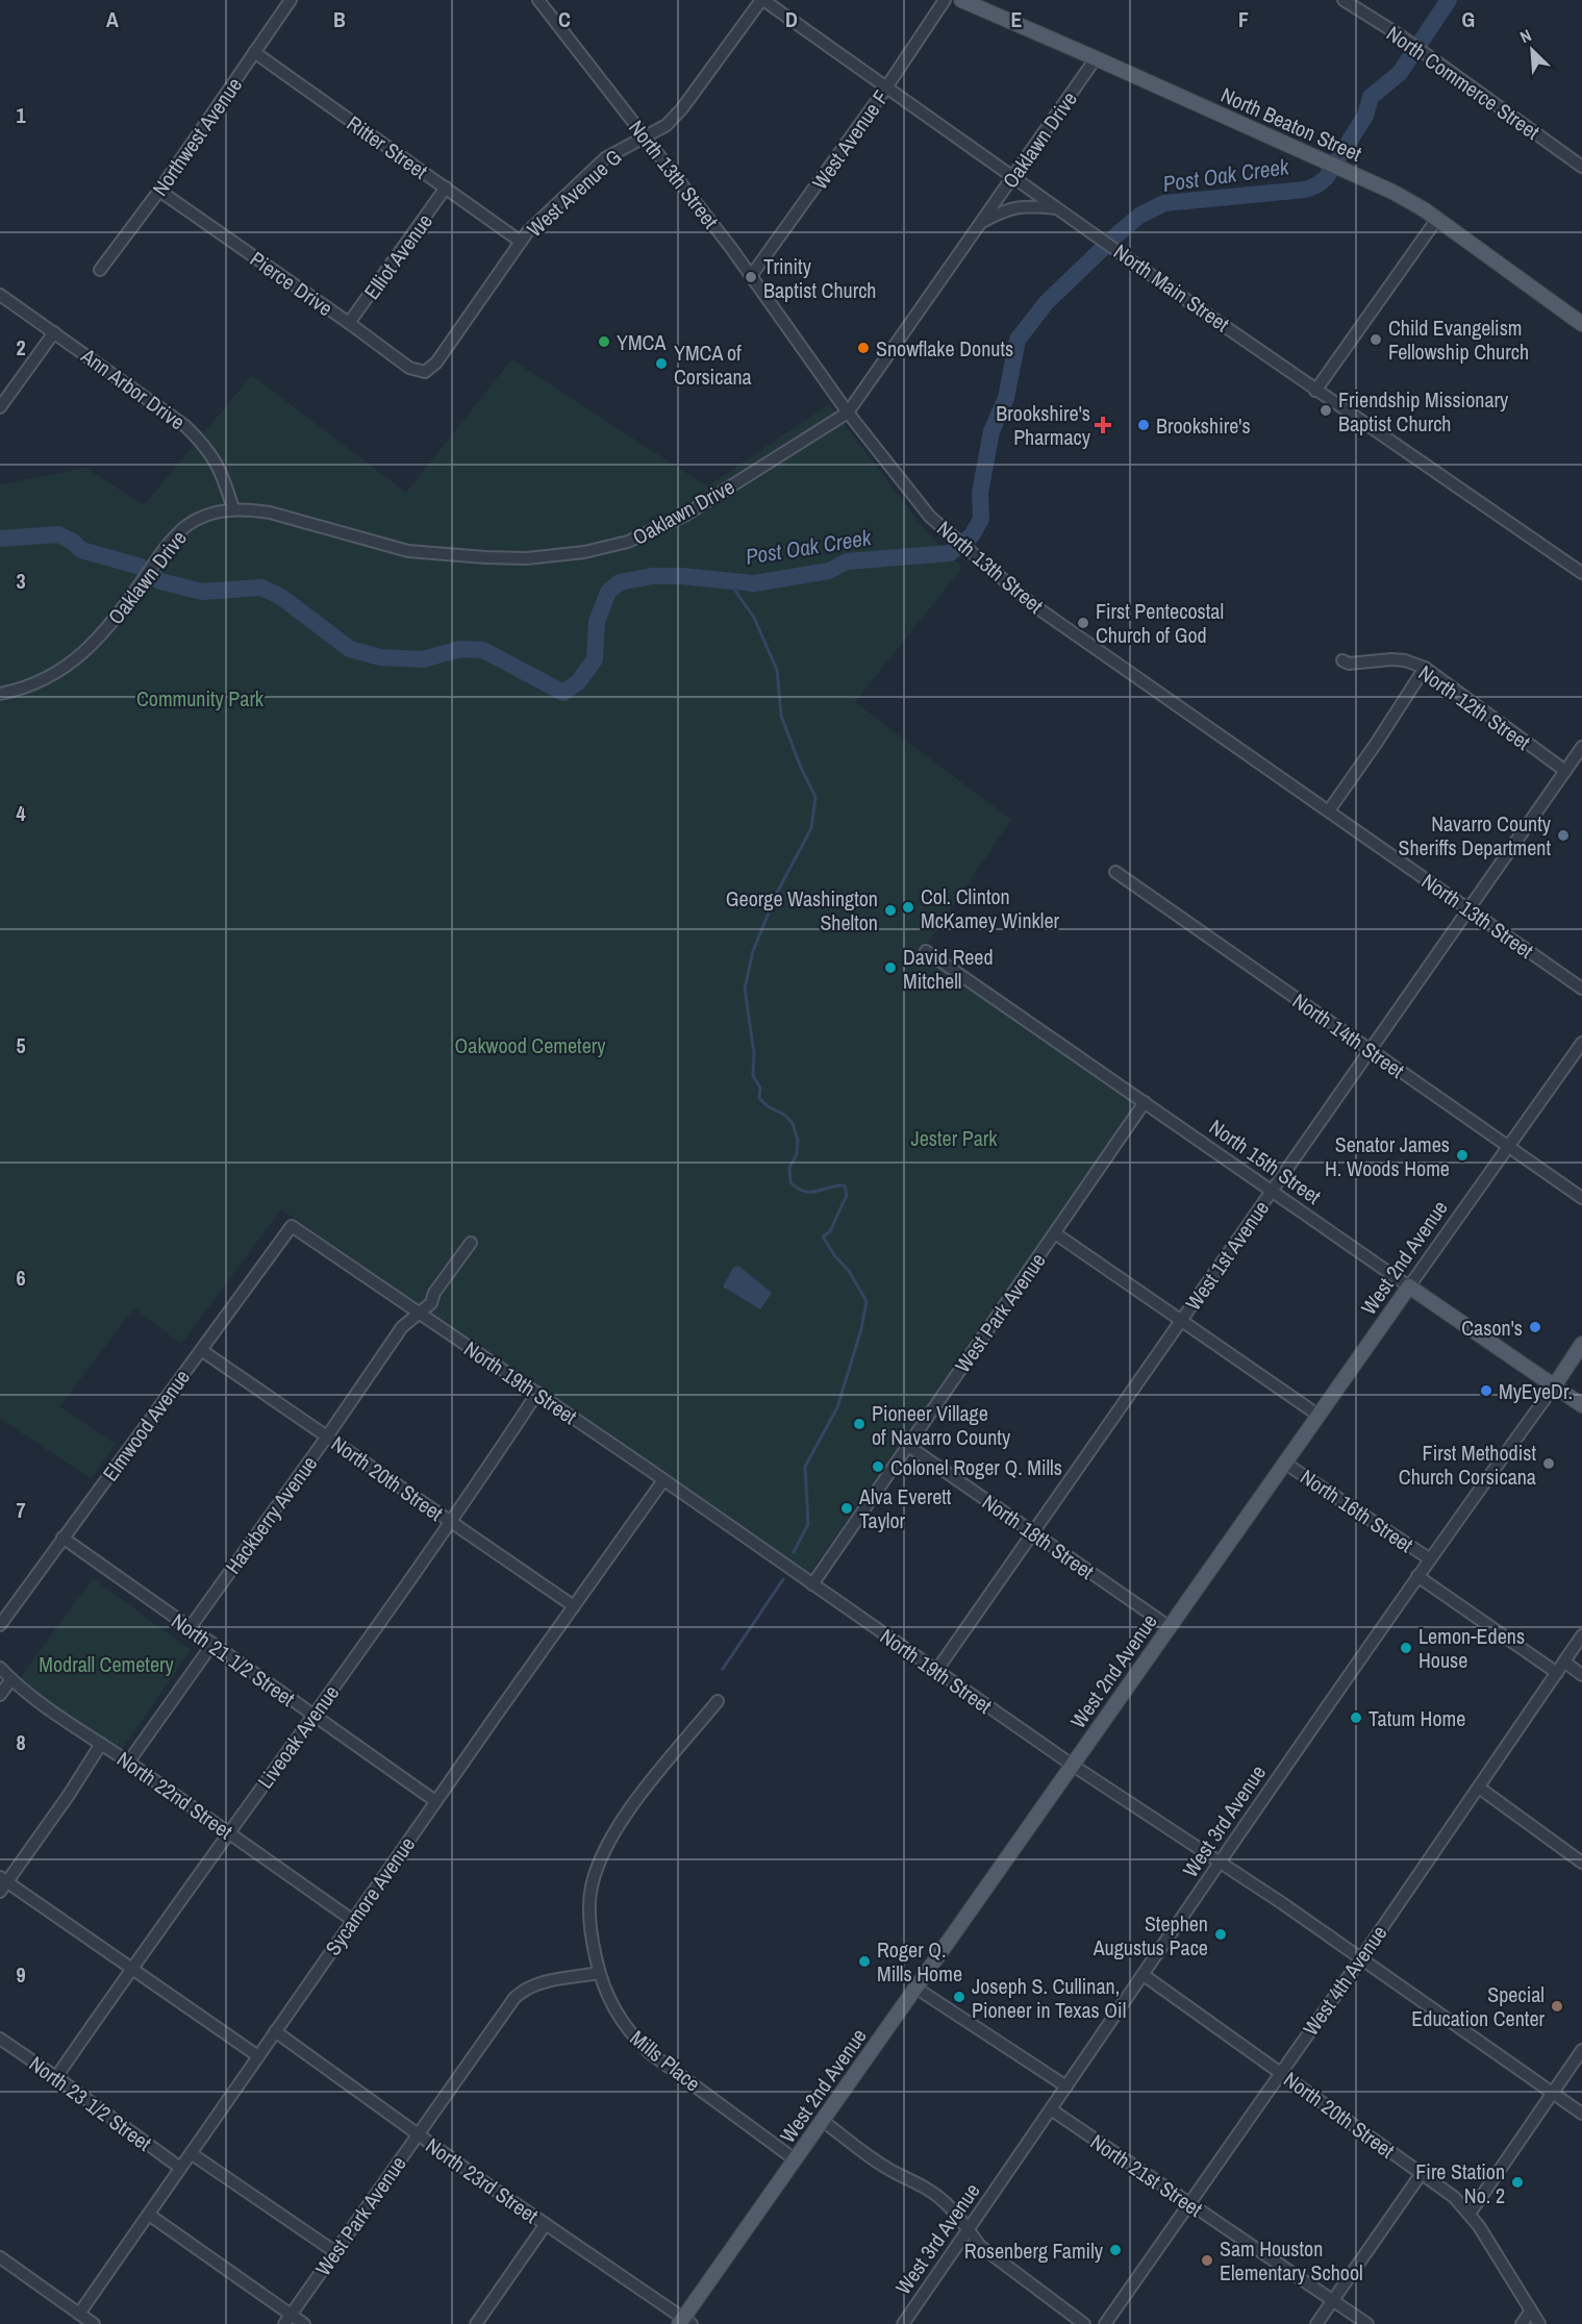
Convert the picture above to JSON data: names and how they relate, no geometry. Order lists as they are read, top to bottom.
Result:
{
  "streets": {
    "main road": [
      "North Beaton Street",
      "North 15th Street",
      "West 2nd Avenue",
      "West 3rd Avenue"
    ],
    "street": [
      "North Commerce Street",
      "Northwest Avenue",
      "West Avenue F",
      "Oaklawn Drive",
      "Ritter Street",
      "North 13th Street",
      "West Avenue G",
      "Elliot Avenue",
      "Pierce Drive",
      "North Main Street",
      "Ann Arbor Drive",
      "North 12th Street",
      "North 14th Street",
      "West 1st Avenue",
      "West Park Avenue",
      "North 19th Street",
      "Elmwood Avenue",
      "North 20th Street",
      "North 16th Street",
      "Hackberry Avenue",
      "North 18th Street",
      "North 21 1/2 Street",
      "Liveoak Avenue",
      "North 22nd Street",
      "Sycamore Avenue",
      "West 4th Avenue",
      "Mills Place",
      "North 23 1/2 Street",
      "North 21st Street",
      "North 23rd Street"
    ]
  },
  "crossings": [
    ["North Beaton Street", "Oaklawn Drive"],
    ["Northwest Avenue", "Ritter Street"],
    ["Northwest Avenue", "Pierce Drive"],
    ["West Avenue F", "North 13th Street"],
    ["West Avenue F", "North Main Street"],
    ["Oaklawn Drive", "North 13th Street"],
    ["Oaklawn Drive", "North Main Street"],
    ["Oaklawn Drive", "Ann Arbor Drive"],
    ["Ritter Street", "West Avenue G"],
    ["Ritter Street", "Elliot Avenue"],
    ["North 13th Street", "West Avenue G"],
    ["North 13th Street", "West 1st Avenue"],
    ["West Avenue G", "Pierce Drive"],
    ["West Avenue G", "North Main Street"],
    ["Elliot Avenue", "Pierce Drive"],
    ["North 12th Street", "West 1st Avenue"],
    ["North 14th Street", "West 1st Avenue"],
    ["North 14th Street", "West 2nd Avenue"],
    ["North 15th Street", "West 1st Avenue"],
    ["North 15th Street", "West 2nd Avenue"],
    ["North 15th Street", "West Park Avenue"],
    ["North 15th Street", "West 3rd Avenue"],
    ["West 1st Avenue", "North 19th Street"],
    ["West 1st Avenue", "North 18th Street"],
    ["West 2nd Avenue", "North 19th Street"],
    ["West 2nd Avenue", "North 16th Street"],
    ["West 2nd Avenue", "North 18th Street"],
    ["West 2nd Avenue", "Mills Place"],
    ["West 2nd Avenue", "North 23rd Street"],
    ["West Park Avenue", "North 19th Street"],
    ["West Park Avenue", "North 18th Street"],
    ["West Park Avenue", "Mills Place"],
    ["West Park Avenue", "North 23rd Street"],
    ["North 19th Street", "Elmwood Avenue"],
    ["North 19th Street", "Hackberry Avenue"],
    ["North 19th Street", "Liveoak Avenue"],
    ["North 19th Street", "West 3rd Avenue"],
    ["North 19th Street", "Sycamore Avenue"],
    ["North 19th Street", "West 4th Avenue"],
    ["Elmwood Avenue", "North 20th Street"],
    ["Elmwood Avenue", "North 21 1/2 Street"],
    ["North 20th Street", "Hackberry Avenue"],
    ["North 20th Street", "Liveoak Avenue"],
    ["North 20th Street", "West 3rd Avenue"],
    ["North 20th Street", "Sycamore Avenue"],
    ["North 20th Street", "West 4th Avenue"],
    ["North 16th Street", "West 3rd Avenue"],
    ["North 16th Street", "West 4th Avenue"],
    ["Hackberry Avenue", "North 21 1/2 Street"],
    ["North 21 1/2 Street", "Liveoak Avenue"],
    ["North 21 1/2 Street", "Sycamore Avenue"],
    ["Liveoak Avenue", "North 22nd Street"],
    ["Liveoak Avenue", "North 23 1/2 Street"],
    ["North 22nd Street", "Sycamore Avenue"],
    ["West 3rd Avenue", "North 21st Street"],
    ["Sycamore Avenue", "North 23 1/2 Street"],
    ["Sycamore Avenue", "North 23rd Street"],
    ["West 4th Avenue", "North 21st Street"]
  ],
  "water": ["Post Oak Creek"],
  "parks": [
    "Community Park",
    "Oakwood Cemetery",
    "Jester Park",
    "Modrall Cemetery"
  ],
  "places": {
    "other": [
      "Trinity Baptist Church",
      "Child Evangelism Fellowship Church",
      "YMCA",
      "Snowflake Donuts",
      "YMCA of Corsicana",
      "Friendship Missionary Baptist Church",
      "Brookshire's",
      "First Pentecostal Church of God",
      "Navarro County Sheriffs Department",
      "Col. Clinton McKamey Winkler",
      "George Washington Shelton",
      "David Reed Mitchell",
      "Senator James H. Woods Home",
      "Cason's",
      "MyEyeDr.",
      "Pioneer Village of Navarro County",
      "First Methodist Church Corsicana",
      "Colonel Roger Q. Mills",
      "Alva Everett Taylor",
      "Lemon-Edens House",
      "Tatum Home",
      "Stephen Augustus Pace",
      "Roger Q. Mills Home",
      "Joseph S. Cullinan, Pioneer in Texas Oil",
      "Special Education Center",
      "Fire Station No. 2",
      "Rosenberg Family",
      "Sam Houston Elementary School"
    ],
    "health": ["Brookshire's Pharmacy"]
  },
  "north": "top left",
  "grid": {
    "columns": [
      "A",
      "B",
      "C",
      "D",
      "E",
      "F",
      "G"
    ],
    "rows": [
      "1",
      "2",
      "3",
      "4",
      "5",
      "6",
      "7",
      "8",
      "9"
    ]
  }
}
